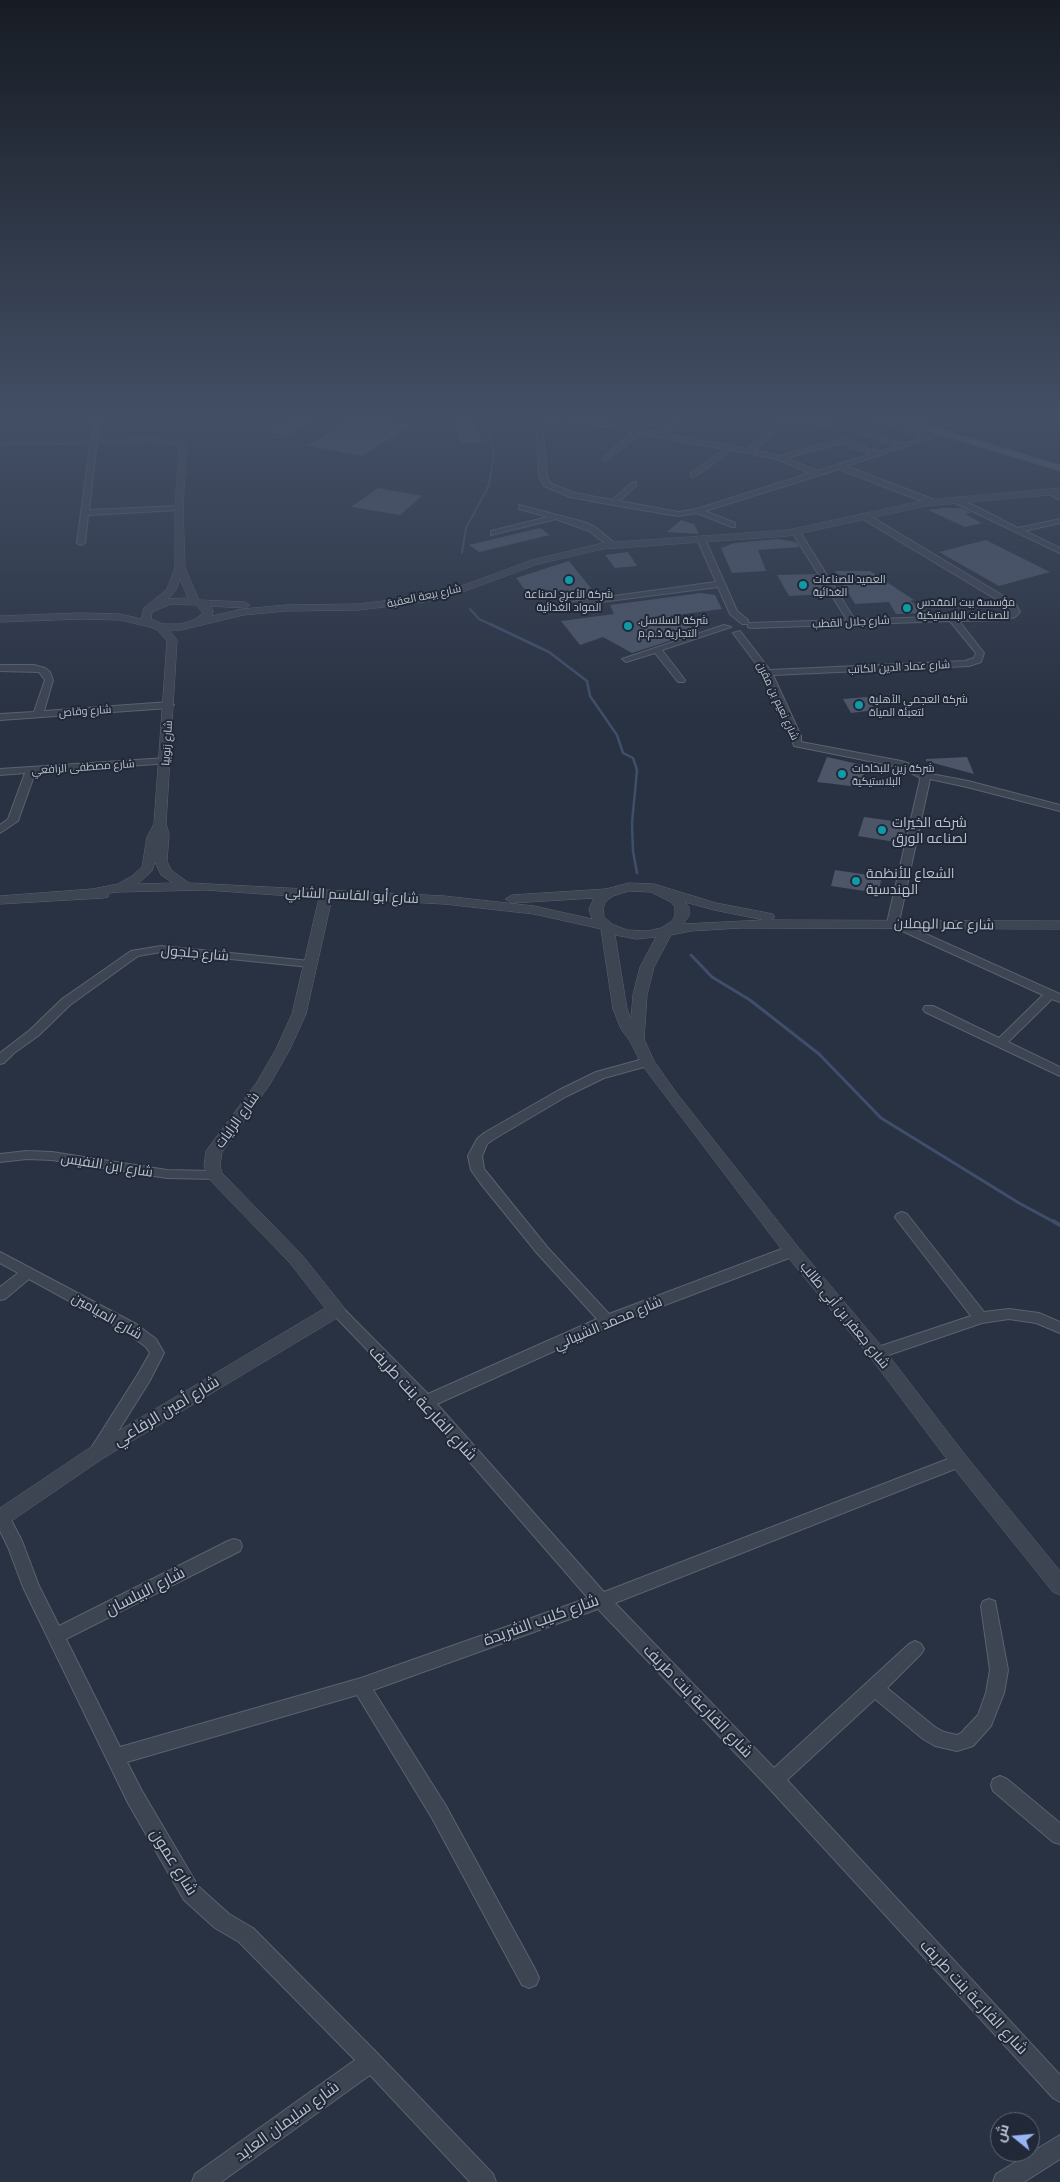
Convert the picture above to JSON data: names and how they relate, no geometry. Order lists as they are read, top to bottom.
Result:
{
  "streets": {
    "street": [
      "شارع بيعة العقبة",
      "شارع جلال القطب",
      "شارع عماد الدين الكاتب",
      "شارع نعيم بن مقرن",
      "شارع وقاص",
      "شارع زنوبيا",
      "شارع مصطفى الرافعي",
      "شارع أبو القاسم الشابي",
      "شارع عمر الهملان",
      "شارع جلجول",
      "شارع الرايات",
      "شارع ابن النفيس",
      "شارع جعفر بن أبي طالب",
      "شارع الميامين",
      "شارع محمد الشيباني",
      "شارع الفارعة بنت طريف",
      "شارع أمين الرفاعي",
      "شارع البيلسان",
      "شارع كليب الشريدة",
      "شارع عمون",
      "شارع سليمان العايد"
    ]
  },
  "crossings": [
    ["شارع بيعة العقبة", "شارع زنوبيا"],
    ["شارع جلال القطب", "شارع عماد الدين الكاتب"],
    ["شارع جلال القطب", "شارع نعيم بن مقرن"],
    ["شارع عماد الدين الكاتب", "شارع نعيم بن مقرن"],
    ["شارع وقاص", "شارع زنوبيا"],
    ["شارع زنوبيا", "شارع مصطفى الرافعي"],
    ["شارع زنوبيا", "شارع أبو القاسم الشابي"],
    ["شارع أبو القاسم الشابي", "شارع عمر الهملان"],
    ["شارع أبو القاسم الشابي", "شارع الرايات"],
    ["شارع أبو القاسم الشابي", "شارع جعفر بن أبي طالب"],
    ["شارع عمر الهملان", "شارع جعفر بن أبي طالب"],
    ["شارع جلجول", "شارع الرايات"],
    ["شارع الرايات", "شارع ابن النفيس"],
    ["شارع جعفر بن أبي طالب", "شارع محمد الشيباني"],
    ["شارع جعفر بن أبي طالب", "شارع كليب الشريدة"],
    ["شارع الميامين", "شارع أمين الرفاعي"],
    ["شارع محمد الشيباني", "شارع الفارعة بنت طريف"],
    ["شارع الفارعة بنت طريف", "شارع أمين الرفاعي"],
    ["شارع الفارعة بنت طريف", "شارع كليب الشريدة"],
    ["شارع أمين الرفاعي", "شارع عمون"],
    ["شارع البيلسان", "شارع عمون"],
    ["شارع كليب الشريدة", "شارع عمون"],
    ["شارع عمون", "شارع سليمان العايد"]
  ],
  "places": [
    "شركة الأعرج لصناعة المواد الغذائية",
    "العميد للصناعات الغذائية",
    "مؤسسة بيت المقدس للصناعات البلاستيكية",
    ".شركة السلاسل التجارية ذ.م.م",
    "شركة العجمي الأهلية لتعبئة المياة",
    "شركة زين للبخاخات البلاستيكية",
    "شركه الخيرات لصناعه الورق",
    "الشعاع للأنظمة الهندسية"
  ],
  "north": "left"
}
